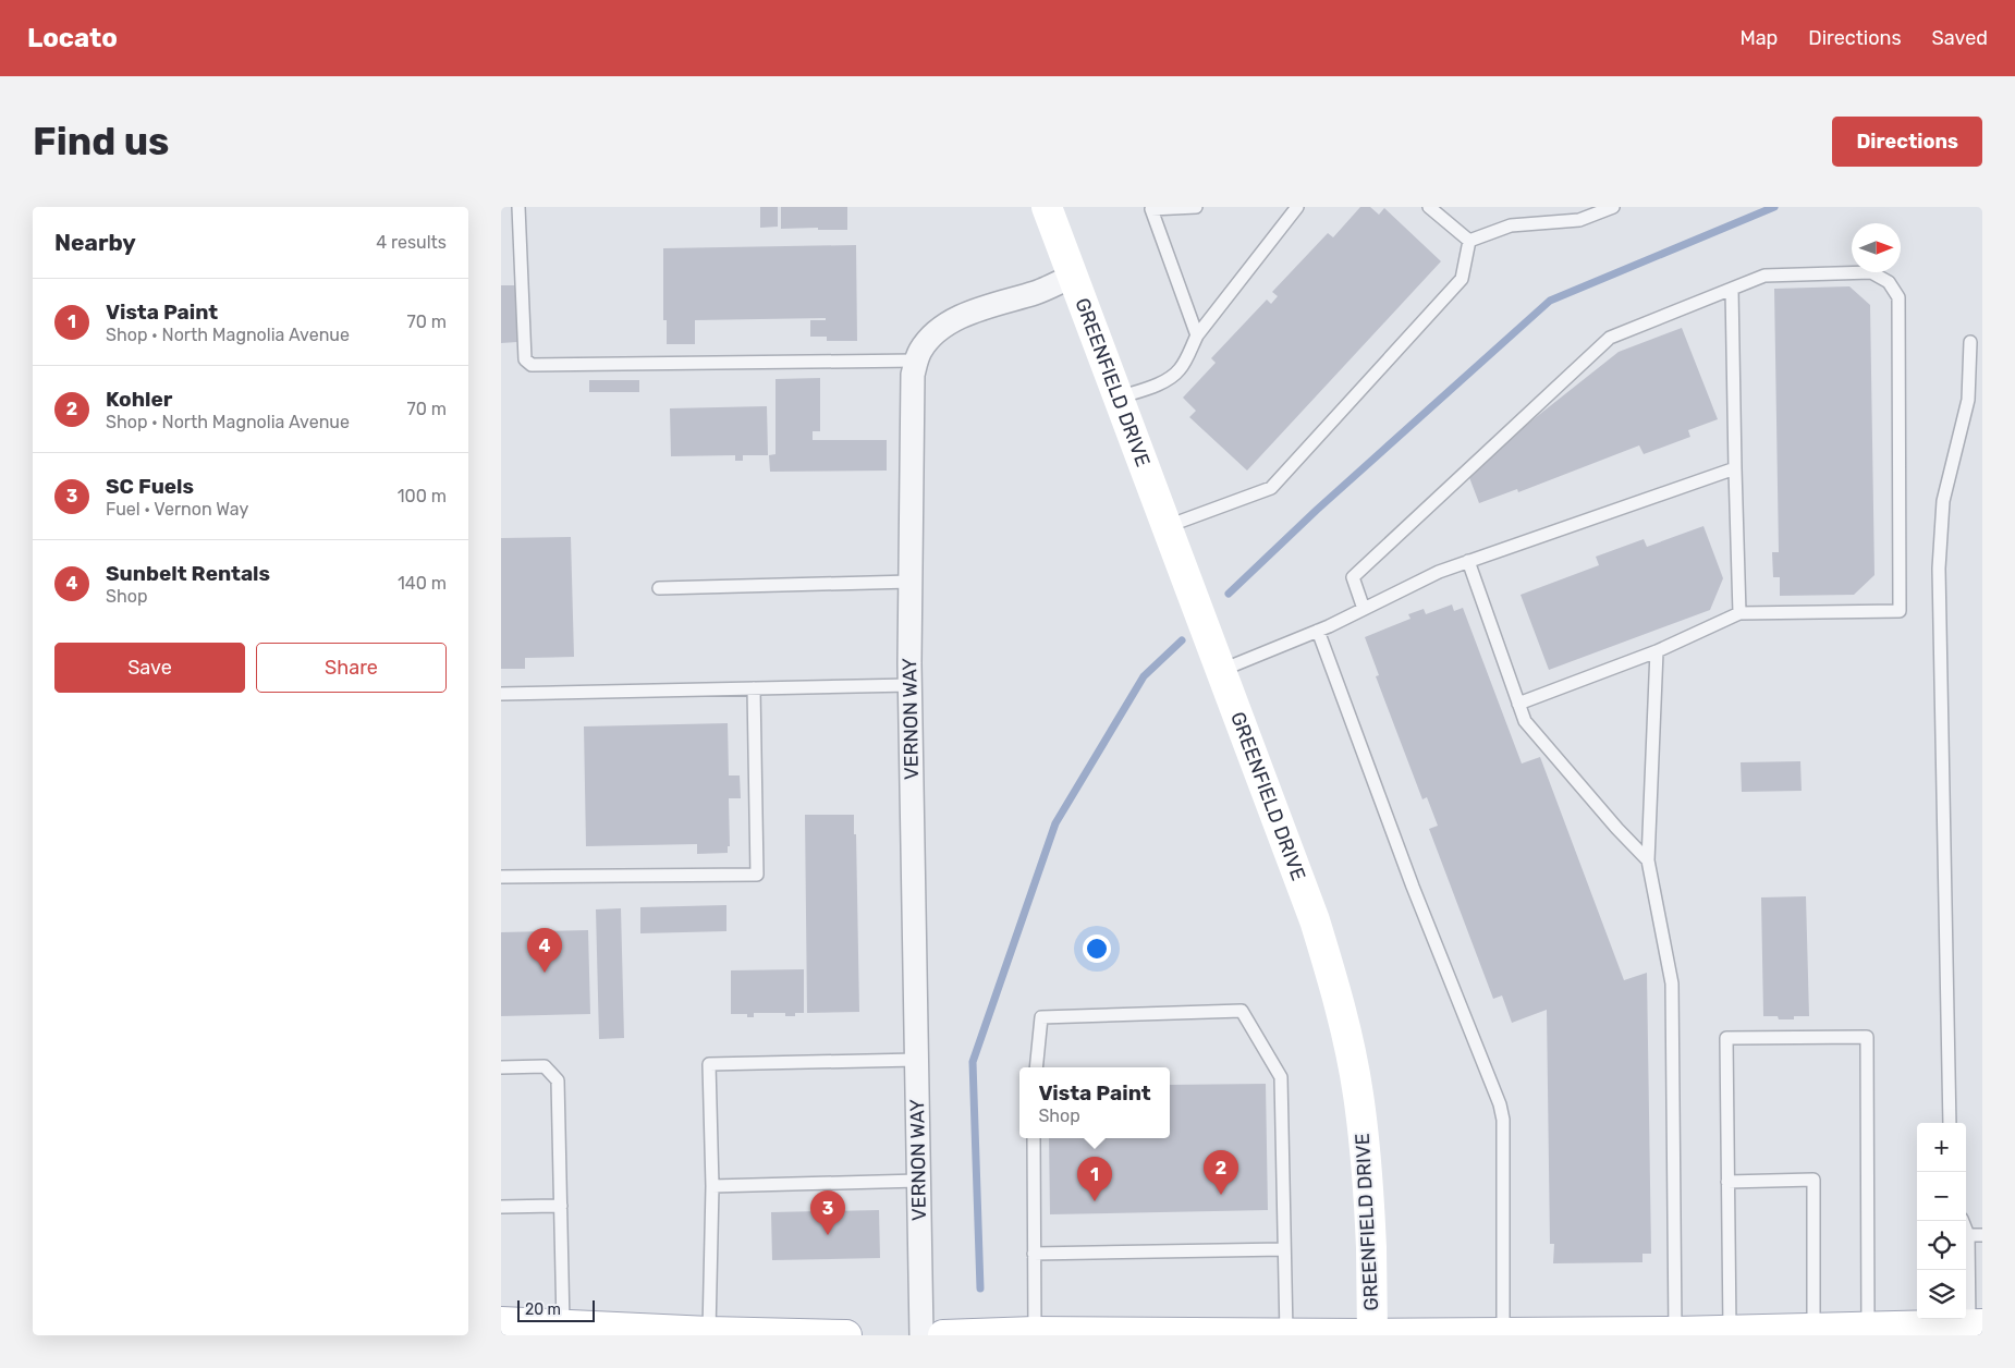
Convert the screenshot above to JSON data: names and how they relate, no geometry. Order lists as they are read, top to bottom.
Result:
{
  "streets": {
    "main road": ["GREENFIELD DRIVE"],
    "street": ["VERNON WAY"]
  },
  "crossings": [
    ["GREENFIELD DRIVE", "VERNON WAY"]
  ],
  "scale_bar": "20 m",
  "north": "right",
  "page": {
    "header": "Locato",
    "nav": ["Map", "Directions", "Saved"],
    "buttons": [
      "Directions",
      ["Save", "Share"]
    ],
    "title": "Find us",
    "heading": ["Nearby", "4 results"],
    "list": [
      {
        "mark": "1",
        "name": "Vista Paint",
        "note": "Shop · North Magnolia Avenue",
        "value": "70 m"
      },
      {
        "mark": "2",
        "name": "Kohler",
        "note": "Shop · North Magnolia Avenue",
        "value": "70 m"
      },
      {
        "mark": "3",
        "name": "SC Fuels",
        "note": "Fuel · Vernon Way",
        "value": "100 m"
      },
      {
        "mark": "4",
        "name": "Sunbelt Rentals",
        "note": "Shop",
        "value": "140 m"
      }
    ],
    "pins": [
      "4",
      "2",
      "1",
      "3"
    ],
    "popup": ["Vista Paint", "Shop"],
    "map_buttons": ["+", "−"],
    "scale": "20 m"
  }
}
